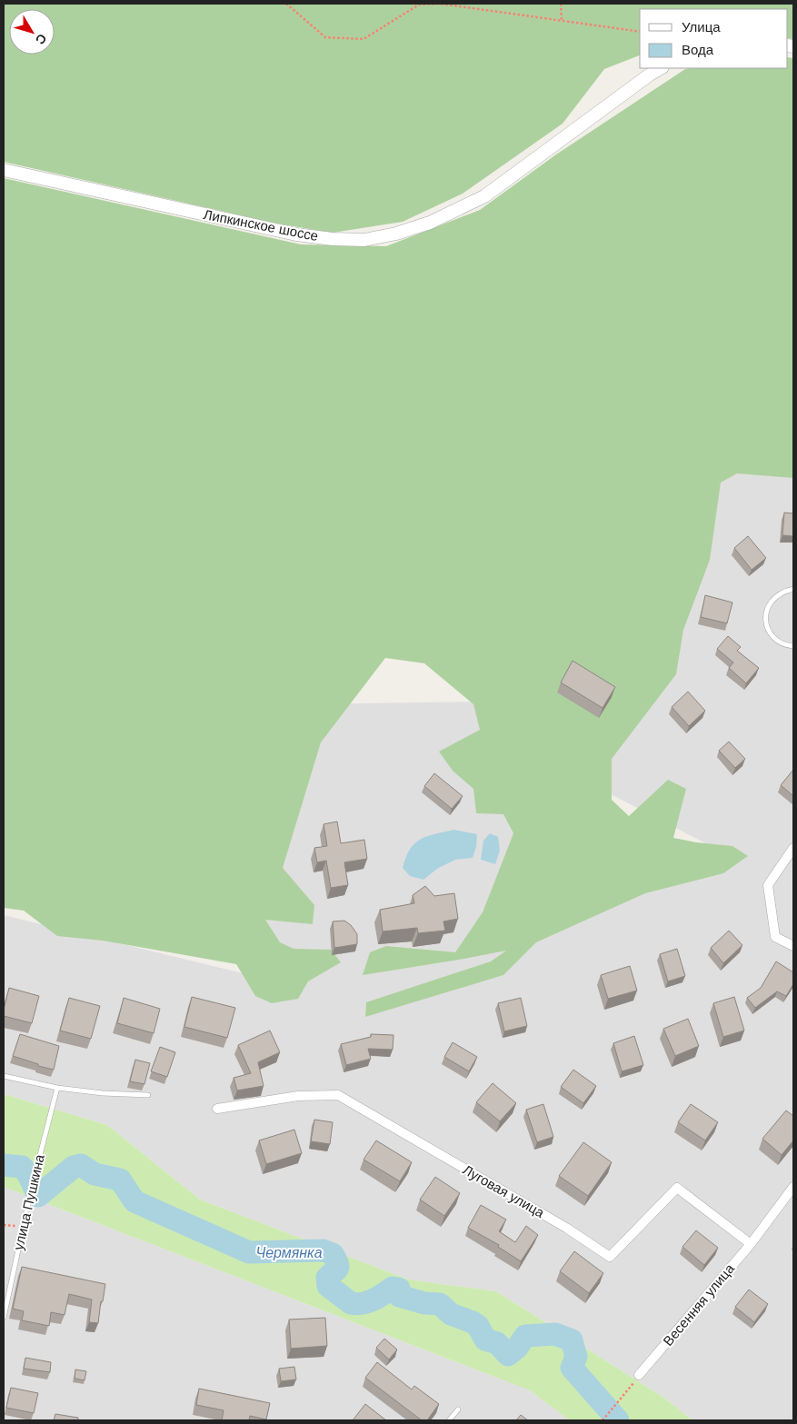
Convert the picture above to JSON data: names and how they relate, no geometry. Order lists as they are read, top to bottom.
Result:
{
  "streets": {
    "street": ["Липкинское шоссе", "Луговая улица", "Весенняя улица"],
    "lane": ["улица Пушкина"]
  },
  "crossings": [
    ["Луговая улица", "Весенняя улица"]
  ],
  "water": ["Чермянка"],
  "legend": ["Улица", "Вода"],
  "north": "bottom right"
}
